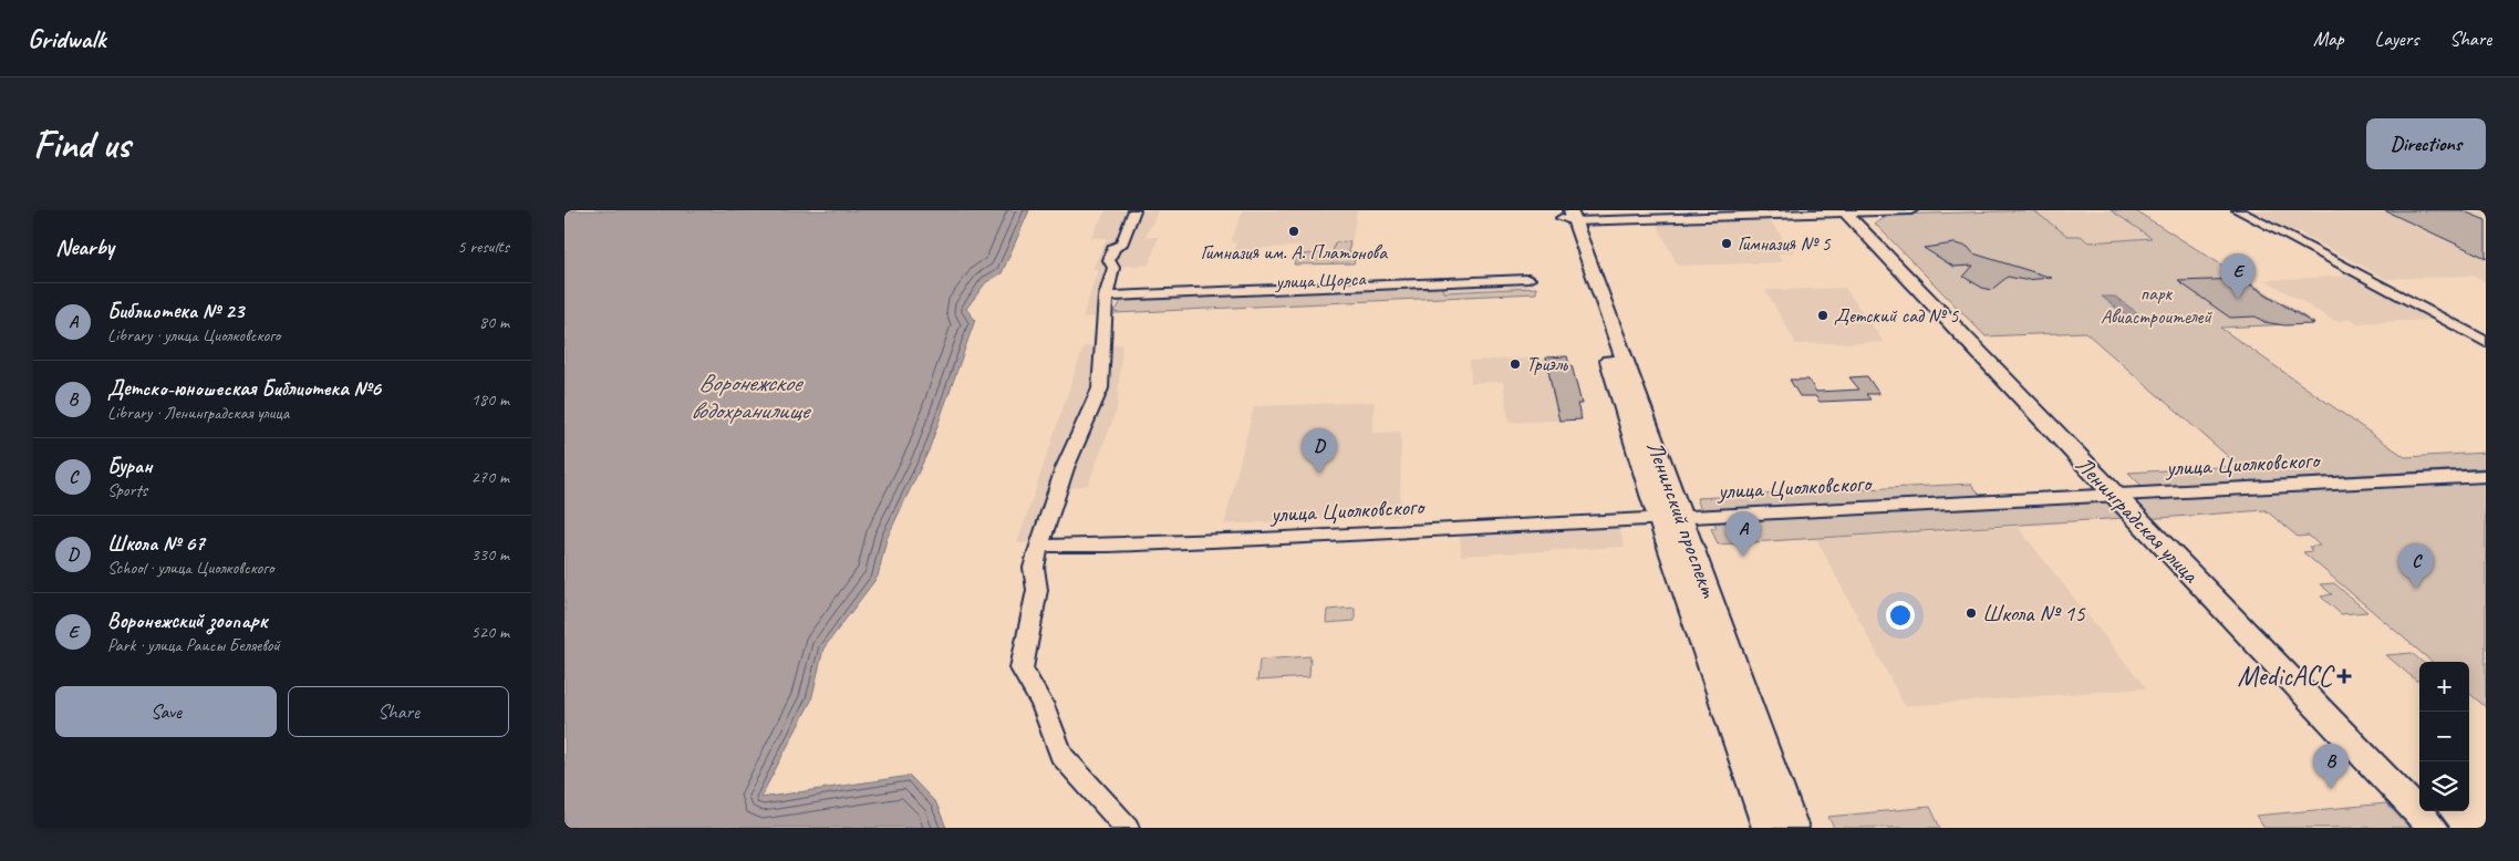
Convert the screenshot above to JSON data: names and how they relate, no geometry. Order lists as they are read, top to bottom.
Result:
{
  "streets": {
    "main road": ["Ленинский проспект", "Ленинградская улица"],
    "street": ["улица Щорса", "улица Циолковского"]
  },
  "crossings": [
    ["улица Циолковского", "Ленинский проспект"],
    ["улица Циолковского", "Ленинградская улица"]
  ],
  "water": ["Воронежское водохранилище"],
  "parks": ["парк Авиастроителей"],
  "places": {
    "other": [
      "Гимназия им. А. Платонова",
      "Гимназия № 5",
      "Детский сад № 5",
      "Триэль",
      "Школа № 15"
    ],
    "health": ["MedicACC"]
  },
  "page": {
    "header": "Gridwalk",
    "nav": ["Map", "Layers", "Share"],
    "buttons": [
      "Directions",
      ["Save", "Share"]
    ],
    "title": "Find us",
    "heading": ["Nearby", "5 results"],
    "pins": [
      "E",
      "D",
      "A",
      "C",
      "B"
    ],
    "list": [
      {
        "mark": "A",
        "name": "Библиотека № 23",
        "note": "Library · улица Циолковского",
        "value": "80 m"
      },
      {
        "mark": "B",
        "name": "Детско-юношеская Библиотека №6",
        "note": "Library · Ленинградская улица",
        "value": "180 m"
      },
      {
        "mark": "C",
        "name": "Буран",
        "note": "Sports",
        "value": "270 m"
      },
      {
        "mark": "D",
        "name": "Школа № 67",
        "note": "School · улица Циолковского",
        "value": "330 m"
      },
      {
        "mark": "E",
        "name": "Воронежский зоопарк",
        "note": "Park · улица Раисы Беляевой",
        "value": "520 m"
      }
    ],
    "map_buttons": ["+", "−"]
  }
}
